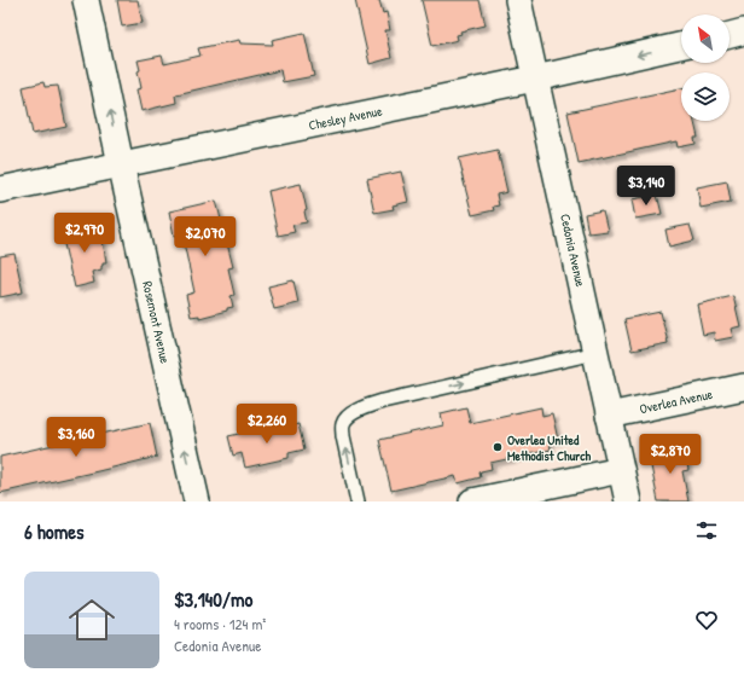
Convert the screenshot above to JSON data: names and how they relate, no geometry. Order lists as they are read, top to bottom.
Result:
{
  "streets": {
    "street": [
      "Chesley Avenue",
      "Cedonia Avenue",
      "Rosemont Avenue",
      "Overlea Avenue"
    ]
  },
  "crossings": [
    ["Chesley Avenue", "Cedonia Avenue"],
    ["Chesley Avenue", "Rosemont Avenue"],
    ["Cedonia Avenue", "Overlea Avenue"]
  ],
  "one_way": ["Rosemont Avenue"],
  "places": ["Overlea United Methodist Church"],
  "north": "top left",
  "page": {
    "price": [
      "$3,140",
      "$2,970",
      "$2,070",
      "$2,260",
      "$3,160",
      "$2,870"
    ],
    "heading": "6 homes",
    "list": [
      {
        "name": "$3,140/mo",
        "note": "4 rooms · 124 m² · Cedonia Avenue"
      }
    ]
  }
}
